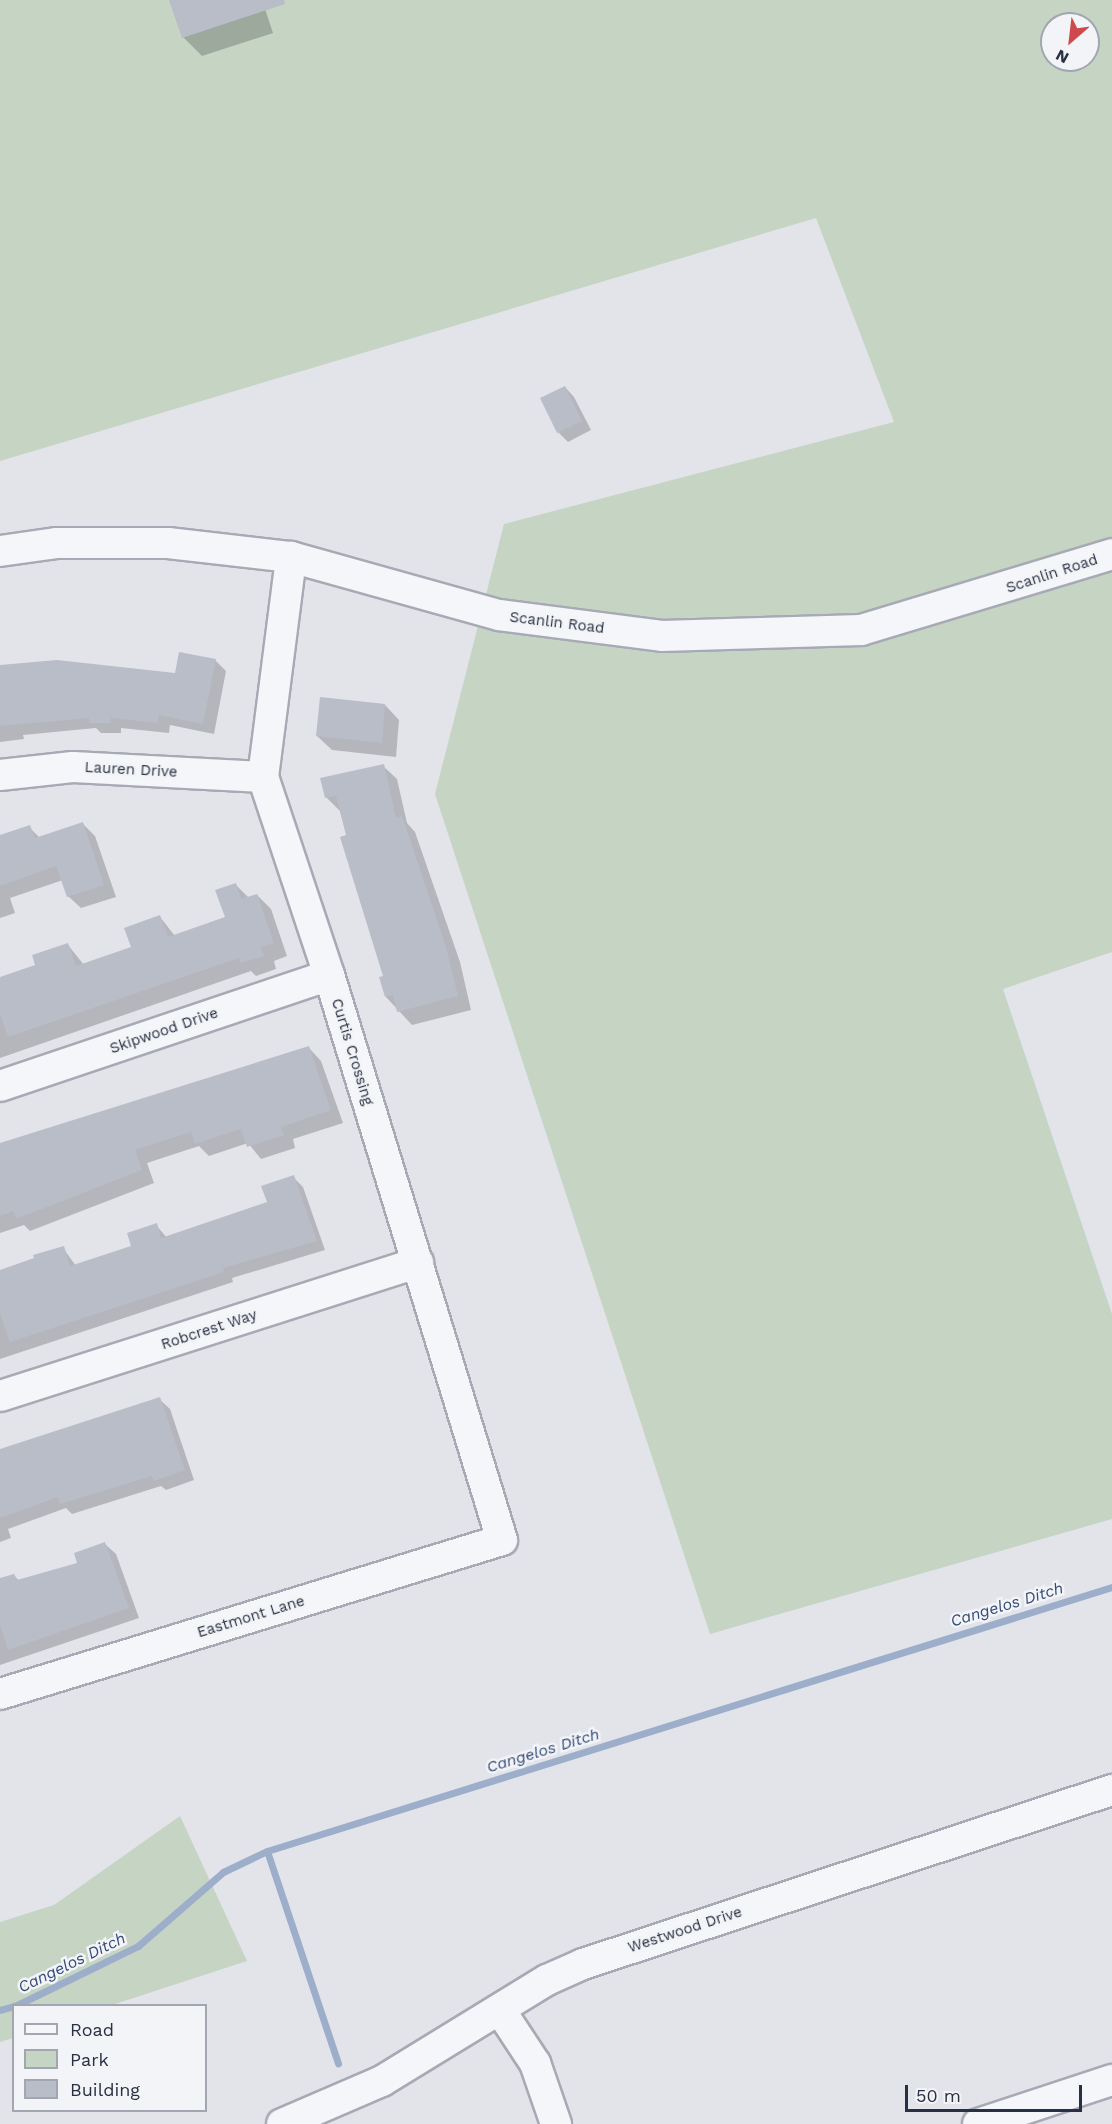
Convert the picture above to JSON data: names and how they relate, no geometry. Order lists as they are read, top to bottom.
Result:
{
  "streets": {
    "street": [
      "Scanlin Road",
      "Lauren Drive",
      "Skipwood Drive",
      "Curtis Crossing",
      "Robcrest Way",
      "Eastmont Lane",
      "Westwood Drive"
    ]
  },
  "crossings": [
    ["Scanlin Road", "Curtis Crossing"],
    ["Lauren Drive", "Curtis Crossing"],
    ["Skipwood Drive", "Curtis Crossing"],
    ["Curtis Crossing", "Robcrest Way"],
    ["Curtis Crossing", "Eastmont Lane"]
  ],
  "water": ["Cangelos Ditch"],
  "legend": ["Road", "Park", "Building"],
  "scale_bar": "50 m",
  "north": "bottom left"
}
